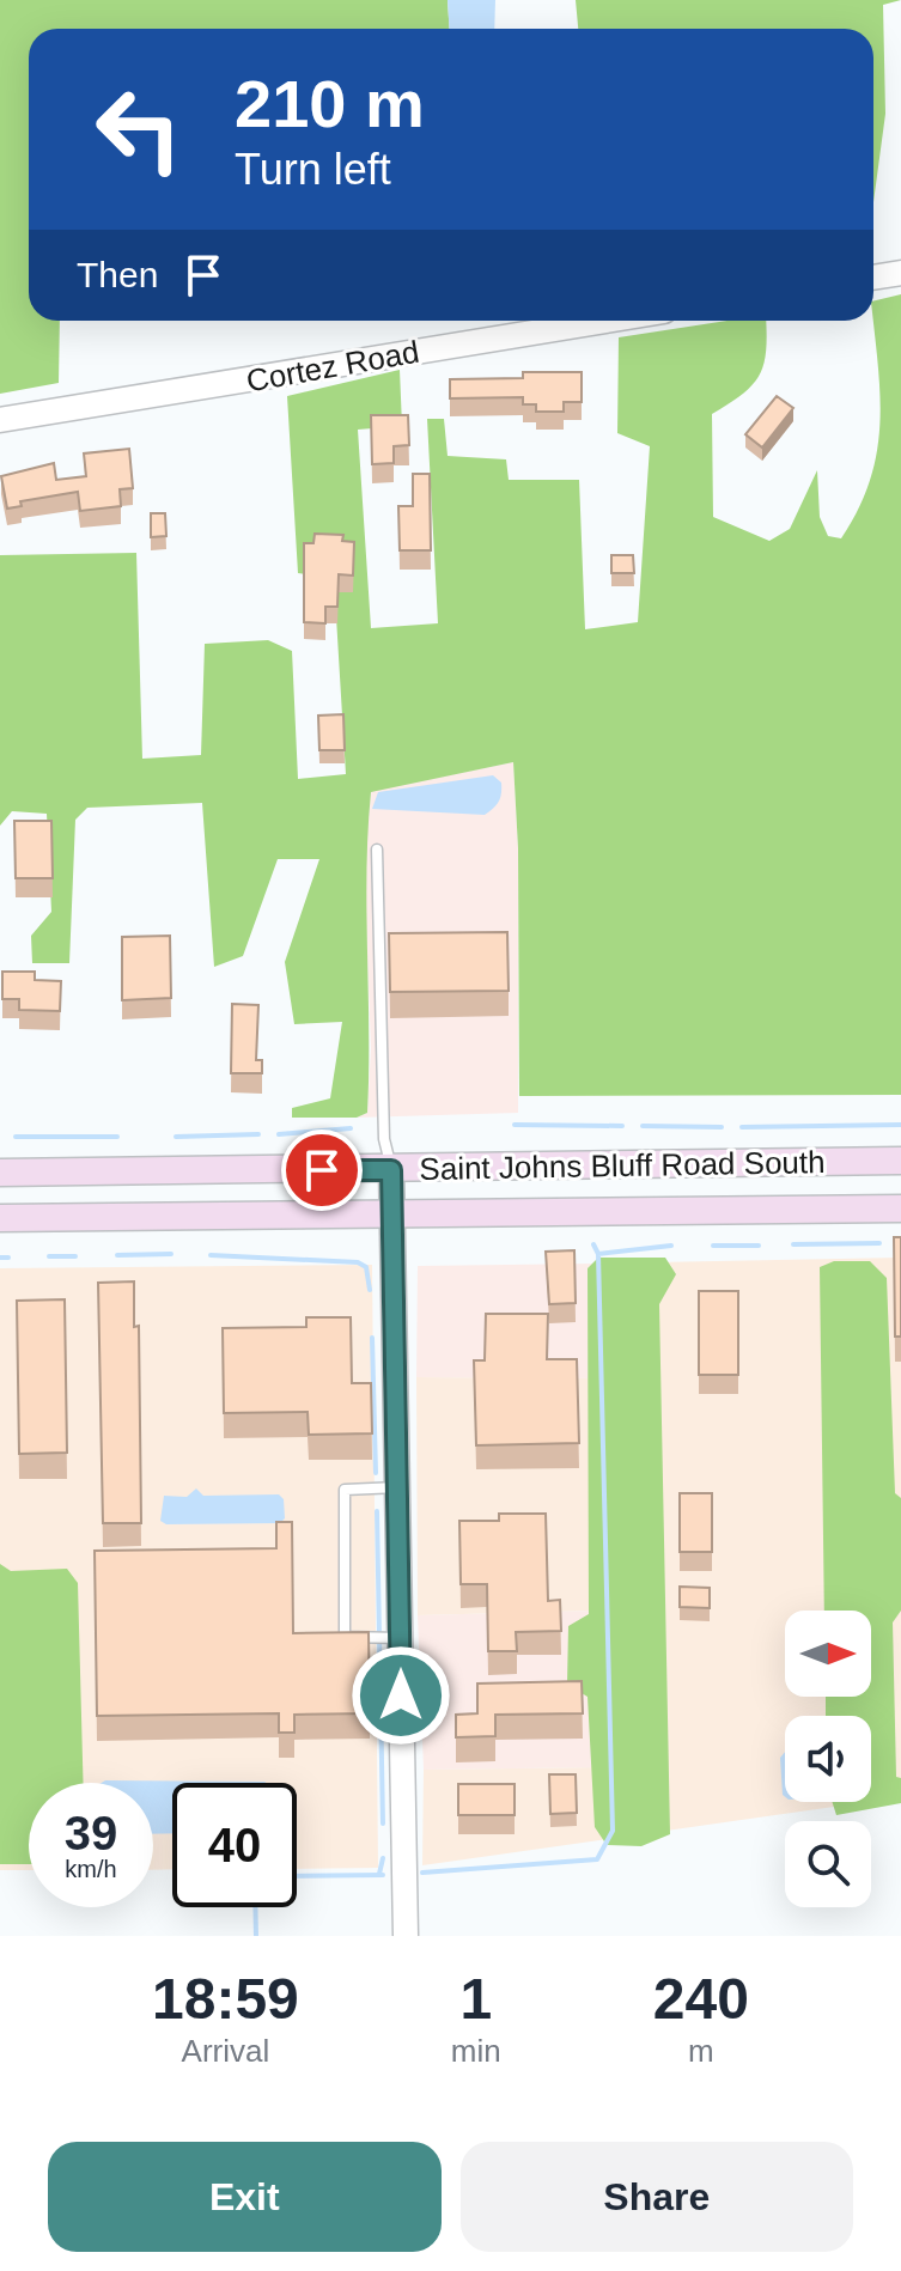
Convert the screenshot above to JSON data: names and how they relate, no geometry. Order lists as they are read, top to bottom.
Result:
{
  "streets": {
    "main road": ["Saint Johns Bluff Road South"],
    "street": ["Cortez Road"]
  },
  "north": "right",
  "page": {
    "turn": ["210 m", "Turn left"],
    "then": "Then",
    "speed": "39 km/h",
    "limit": "40",
    "eta": [
      "18:59",
      "Arrival",
      "1",
      "min",
      "240",
      "m"
    ],
    "buttons": ["Exit", "Share"]
  }
}
